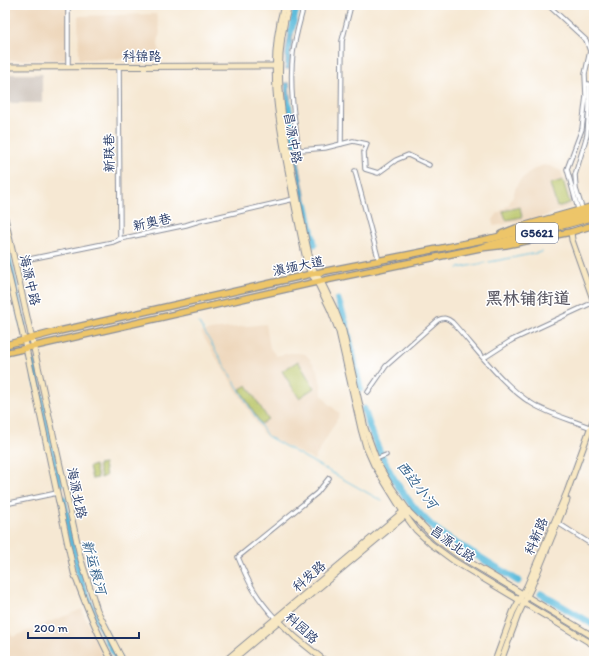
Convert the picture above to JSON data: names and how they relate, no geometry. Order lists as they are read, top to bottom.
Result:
{
  "streets": {
    "highway": ["G5621"],
    "main road": [
      "科锦路",
      "昌源中路",
      "滇缅大道",
      "海源中路",
      "海源北路",
      "科新路",
      "昌源北路",
      "科发路",
      "科园路"
    ],
    "street": ["新联巷", "新奥巷"]
  },
  "crossings": [
    ["科锦路", "昌源中路"],
    ["科锦路", "新联巷"],
    ["昌源中路", "新奥巷"],
    ["昌源中路", "滇缅大道"],
    ["昌源中路", "昌源北路"],
    ["新联巷", "新奥巷"],
    ["新奥巷", "海源中路"],
    ["G5621", "滇缅大道"],
    ["滇缅大道", "海源中路"],
    ["滇缅大道", "海源北路"],
    ["滇缅大道", "昌源北路"],
    ["海源中路", "海源北路"],
    ["科新路", "昌源北路"],
    ["昌源北路", "科发路"],
    ["科发路", "科园路"]
  ],
  "districts": ["黑林铺街道"],
  "water": ["西边小河", "新运粮河"],
  "scale_bar": "200 m"
}
